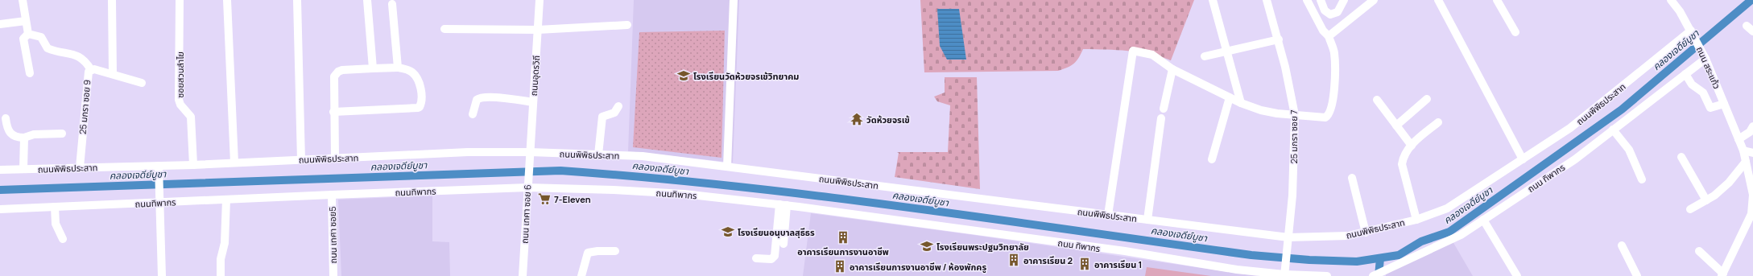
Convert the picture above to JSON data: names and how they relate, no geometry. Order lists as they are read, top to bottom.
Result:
{
  "streets": {
    "street": [
      "ถนน สระแก้ว",
      "ซอยสวนลำไย",
      "ถนนอุดรวิถี",
      "ถนนพิพิธประสาท",
      "25 มกรา ซอย 9",
      "25 มกรา ซอย 7",
      "ถนน ทิพากร",
      "ถนนทิพากร",
      "ถนน เทศา ซอย 6",
      "ถนน เทศา ซอย5"
    ]
  },
  "crossings": [
    ["ถนน สระแก้ว", "ถนนพิพิธประสาท"],
    ["ถนน สระแก้ว", "ถนน ทิพากร"],
    ["ซอยสวนลำไย", "ถนนพิพิธประสาท"],
    ["ถนนอุดรวิถี", "ถนนพิพิธประสาท"],
    ["ถนนอุดรวิถี", "ถนน เทศา ซอย 6"],
    ["ถนนพิพิธประสาท", "25 มกรา ซอย 9"],
    ["ถนนพิพิธประสาท", "25 มกรา ซอย 7"],
    ["ถนนพิพิธประสาท", "ถนน เทศา ซอย 6"],
    ["25 มกรา ซอย 7", "ถนน ทิพากร"],
    ["ถนน ทิพากร", "ถนนทิพากร"],
    ["ถนนทิพากร", "ถนน เทศา ซอย 6"],
    ["ถนนทิพากร", "ถนน เทศา ซอย5"]
  ],
  "water": ["คลองเจดีย์บูชา"],
  "places": {
    "school or university": ["โรงเรียนวัดห้วยจรเข้วิทยาคม", "โรงเรียนอนุบาลสุธีธร", "โรงเรียนพระปฐมวิทยาลัย"],
    "temple": ["วัดห้วยจรเข้"],
    "supermarket": ["7-Eleven"],
    "building": [
      "อาคารเรียนการงานอาชีพ",
      "อาคารเรียน 2",
      "อาคารเรียน 1",
      "อาคารเรียนการงานอาชีพ / ห้องพักครู"
    ]
  }
}
